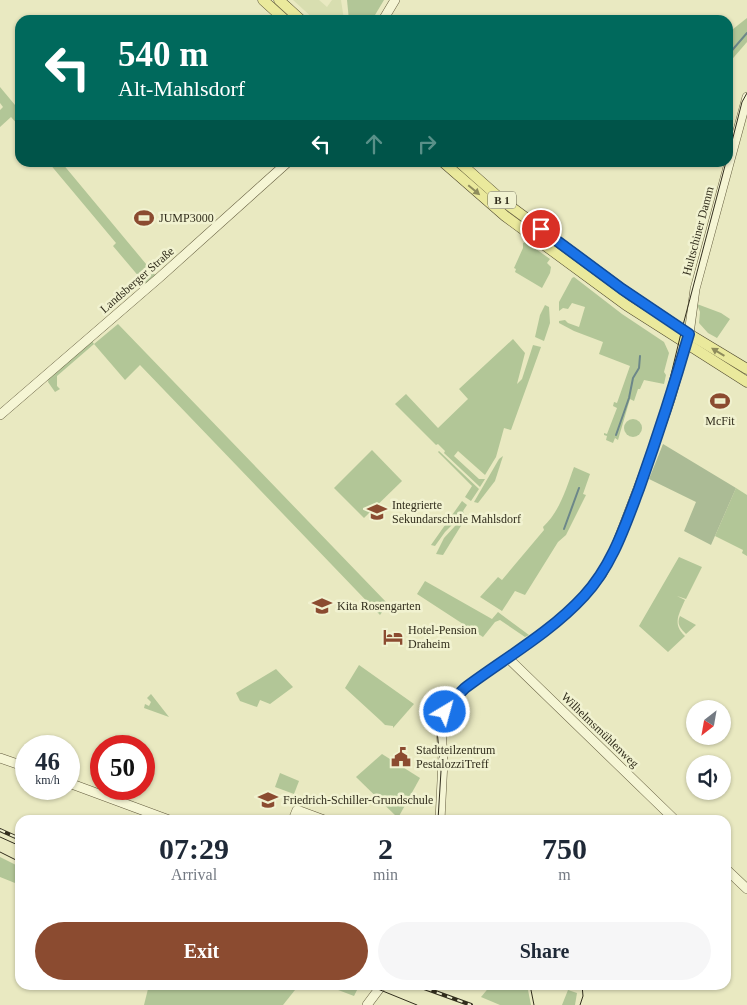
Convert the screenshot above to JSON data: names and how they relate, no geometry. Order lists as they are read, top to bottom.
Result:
{
  "streets": {
    "main road": ["B 1"],
    "street": ["Hultschiner Damm", "Landsberger Straße", "Wilhelmsmühlenweg"]
  },
  "crossings": [
    ["B 1", "Hultschiner Damm"],
    ["Hultschiner Damm", "Wilhelmsmühlenweg"]
  ],
  "places": {
    "sports": ["JUMP3000", "McFit"],
    "school or university": ["Integrierte Sekundarschule Mahlsdorf", "Kita Rosengarten", "Friedrich-Schiller-Grundschule"],
    "hotel": ["Hotel-Pension Draheim"],
    "public building": ["Stadtteilzentrum PestalozziTreff"]
  },
  "north": "bottom left",
  "page": {
    "turn": ["540 m", "Alt-Mahlsdorf"],
    "speed": "46 km/h",
    "limit": "50",
    "eta": [
      "07:29",
      "Arrival",
      "2",
      "min",
      "750",
      "m"
    ],
    "buttons": ["Exit", "Share"]
  }
}
